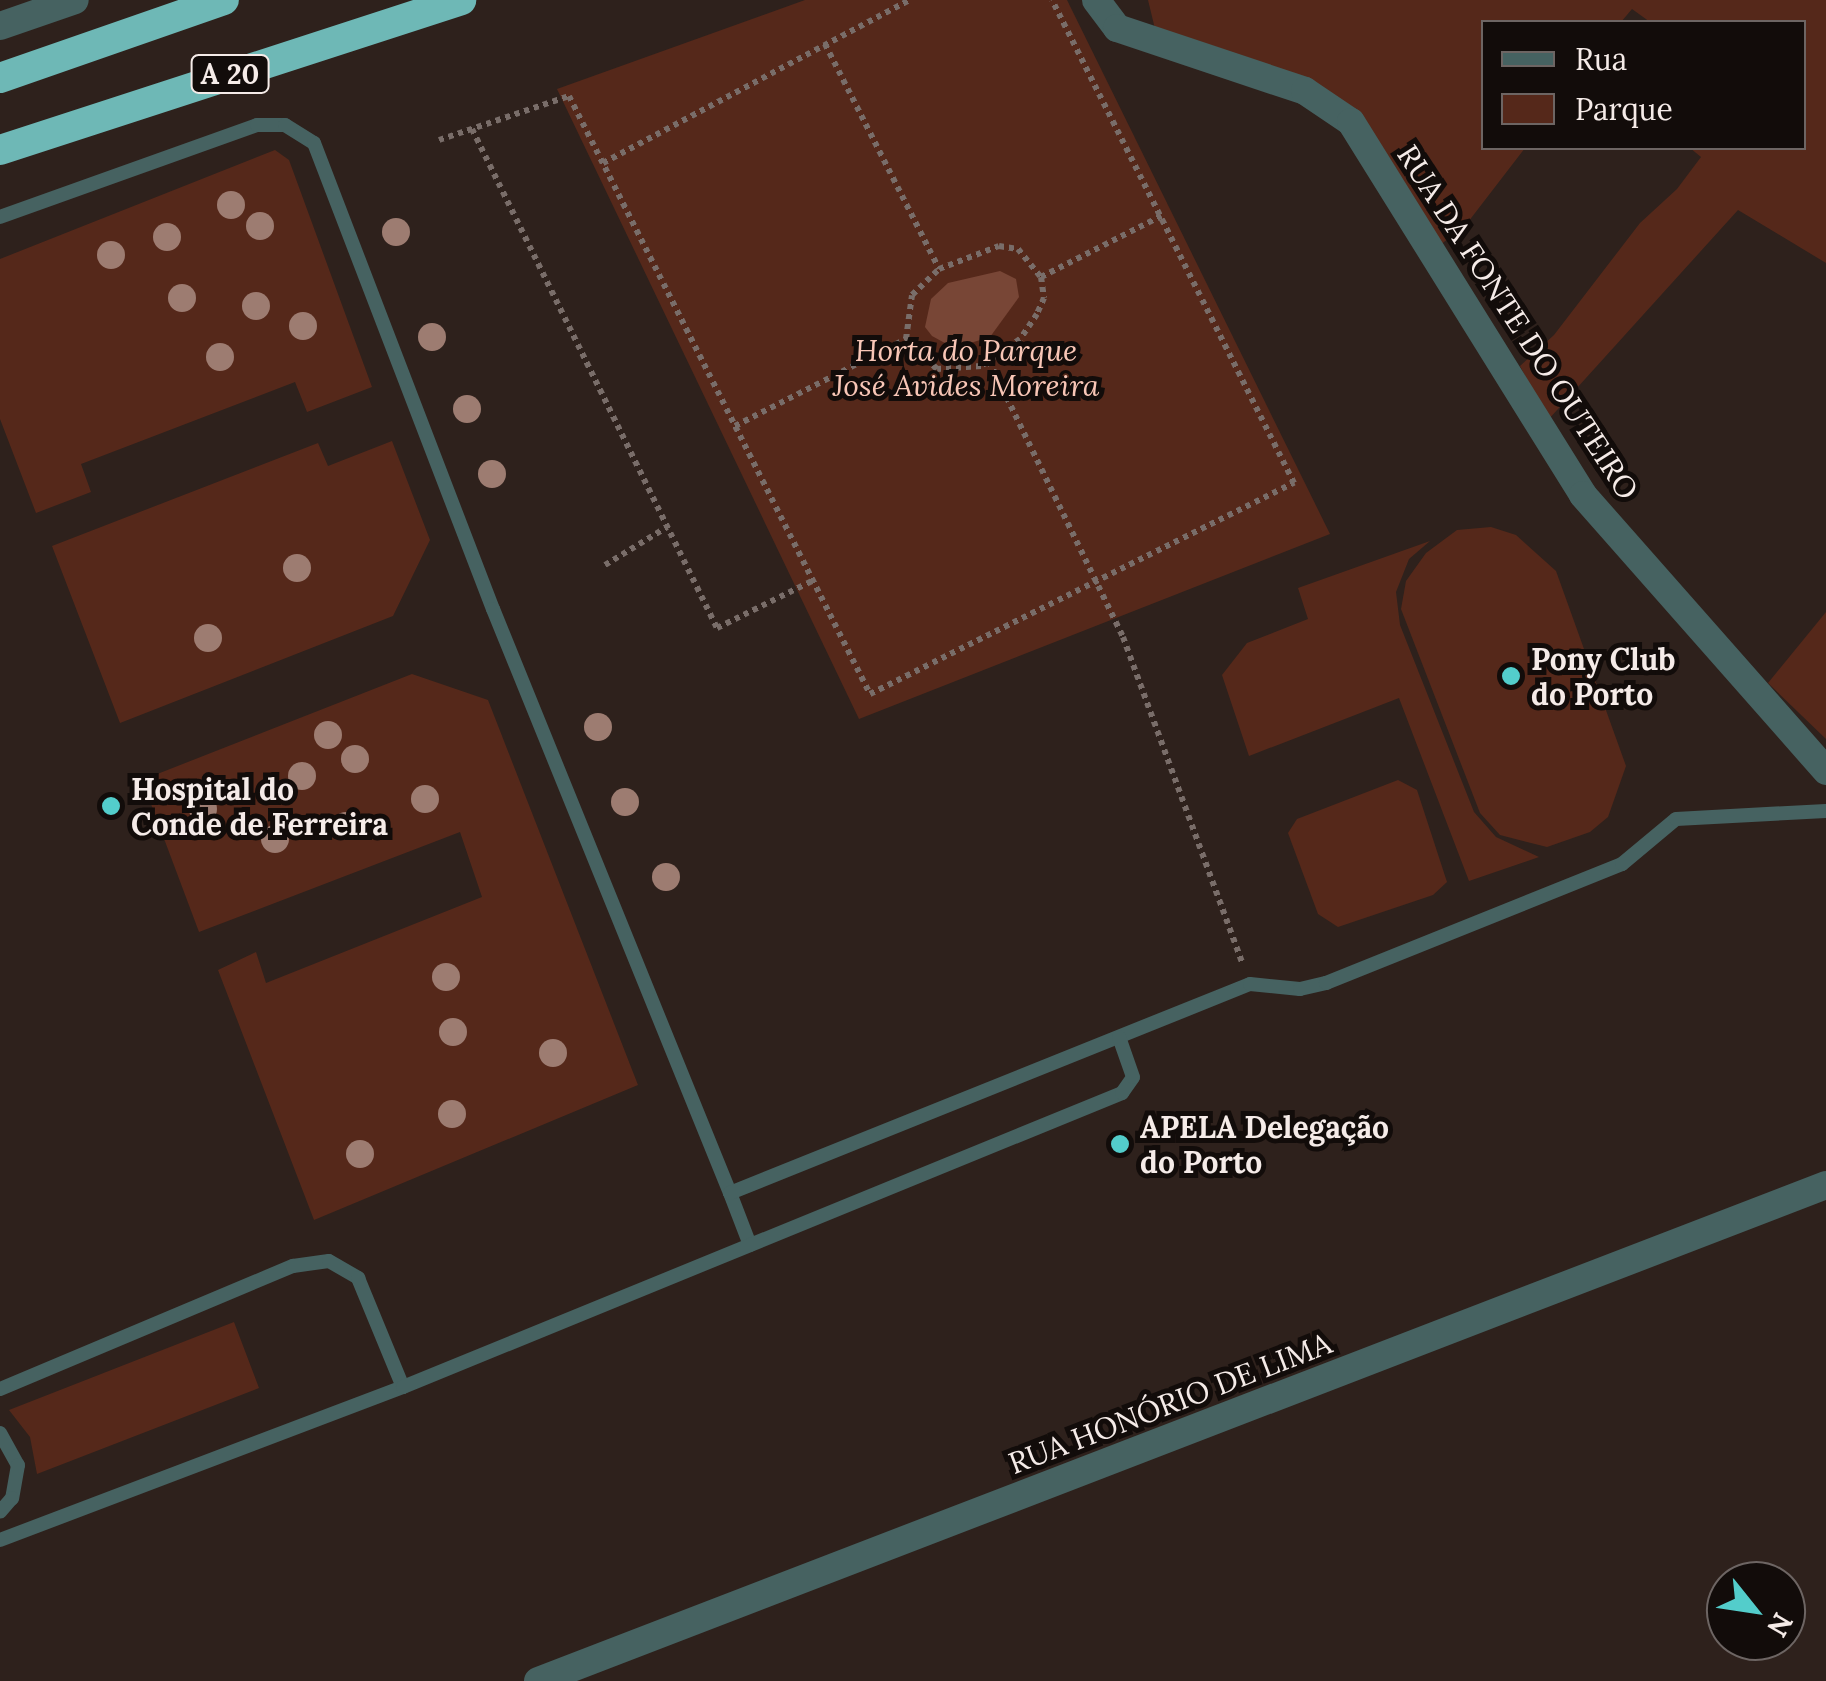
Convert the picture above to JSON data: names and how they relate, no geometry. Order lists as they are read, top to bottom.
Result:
{
  "streets": {
    "highway": ["A 20"],
    "street": ["RUA DA FONTE DO OUTEIRO", "RUA HONÓRIO DE LIMA"]
  },
  "parks": ["Horta do Parque José Avides Moreira"],
  "places": ["Pony Club do Porto", "Hospital do Conde de Ferreira", "APELA Delegação do Porto"],
  "legend": ["Rua", "Parque"],
  "north": "bottom right"
}
